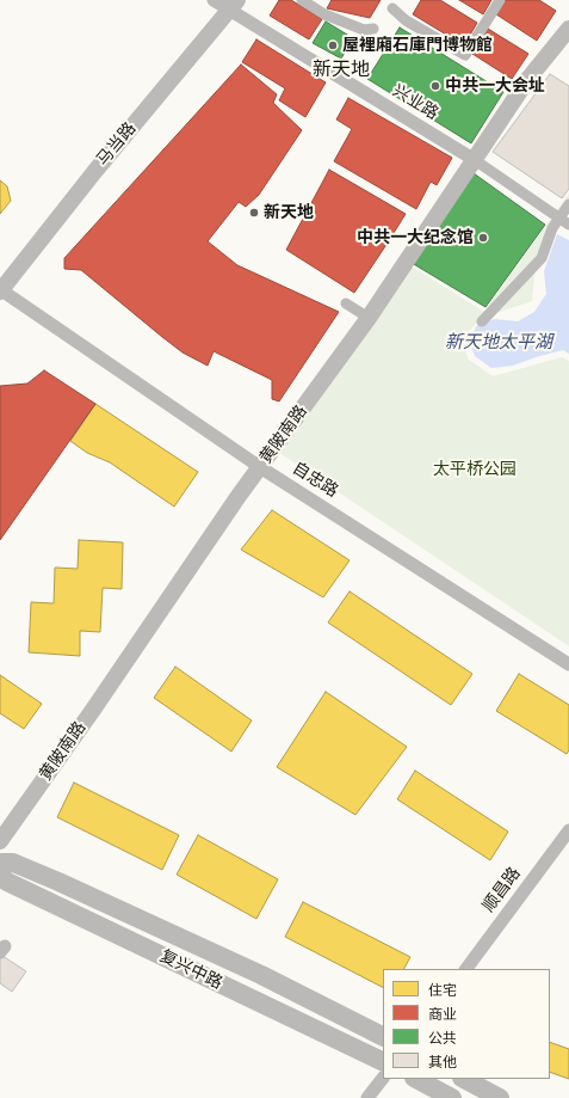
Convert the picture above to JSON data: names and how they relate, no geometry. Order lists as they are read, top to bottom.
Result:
{
  "streets": {
    "main road": ["复兴中路"],
    "street": [
      "兴业路",
      "马当路",
      "黄陂南路",
      "自忠路",
      "顺昌路"
    ]
  },
  "crossings": [
    ["兴业路", "马当路"],
    ["兴业路", "黄陂南路"],
    ["马当路", "自忠路"],
    ["黄陂南路", "自忠路"]
  ],
  "districts": ["新天地"],
  "water": ["新天地太平湖"],
  "parks": ["太平桥公园"],
  "places": [
    "屋裡廂石庫門博物館",
    "中共一大会址",
    "新天地",
    "中共一大纪念馆"
  ],
  "legend": [
    "住宅",
    "商业",
    "公共",
    "其他"
  ]
}
